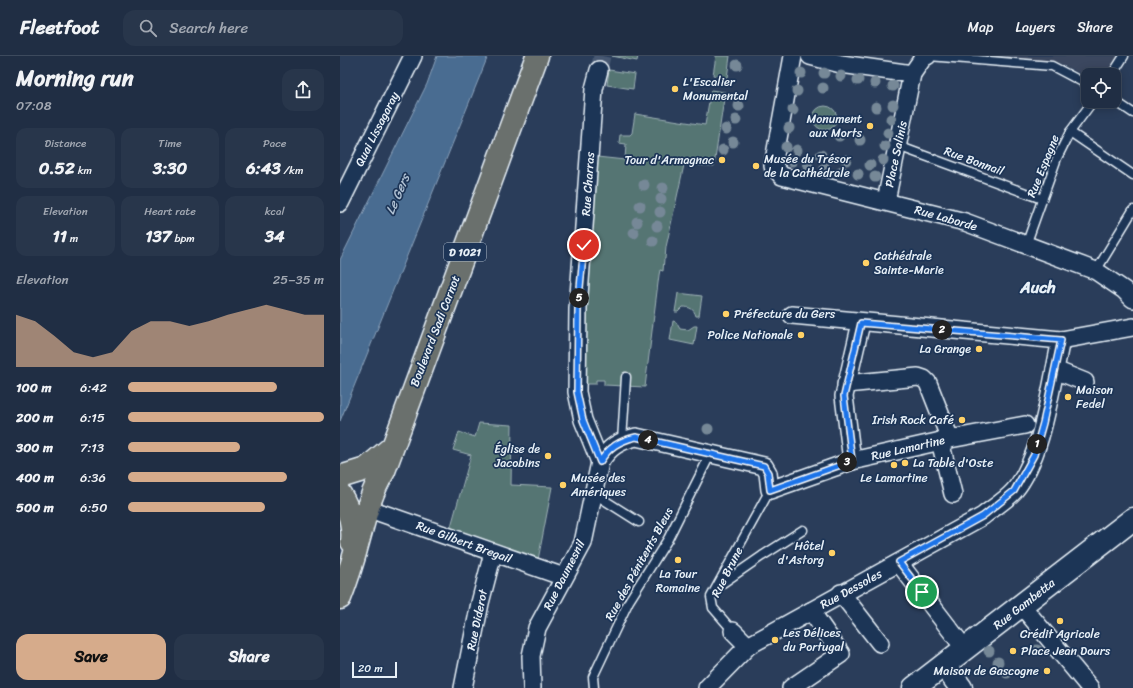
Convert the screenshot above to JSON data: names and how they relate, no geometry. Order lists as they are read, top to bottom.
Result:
{
  "streets": {
    "main road": ["D 1021", "Boulevard Sadi Carnot", "Rue Gambetta"],
    "street": [
      "Quai Lissagaray",
      "Place Salinis",
      "Rue Charras",
      "Rue Laborde",
      "Rue Lamartine",
      "Rue Gilbert Bregail",
      "Rue Brune",
      "Rue Daumesnil",
      "Rue Dessoles",
      "Rue Diderot"
    ],
    "lane": ["Rue Bonnail", "Rue Espagne", "Rue des Pénitents Bleus"]
  },
  "crossings": [
    ["Place Salinis", "Rue Bonnail"],
    ["Place Salinis", "Rue Laborde"],
    ["Rue Bonnail", "Rue Espagne"],
    ["Rue Espagne", "Rue Laborde"],
    ["Rue Charras", "Rue Daumesnil"],
    ["Boulevard Sadi Carnot", "Rue Gilbert Bregail"],
    ["Rue Lamartine", "Rue Brune"],
    ["Rue Gilbert Bregail", "Rue Daumesnil"],
    ["Rue Gilbert Bregail", "Rue Diderot"],
    ["Rue Brune", "Rue Dessoles"]
  ],
  "districts": ["Auch"],
  "water": ["Le Gers"],
  "places": [
    "L'Escalier Monumental",
    "Monument aux Morts",
    "Tour d'Armagnac",
    "Musée du Trésor de la Cathédrale",
    "Cathédrale Sainte-Marie",
    "Préfecture du Gers",
    "Police Nationale",
    "La Grange",
    "Maison Fedel",
    "Irish Rock Café",
    "Église de Jacobins",
    "La Table d'Oste",
    "Le Lamartine",
    "Musée des Amériques",
    "Hôtel d'Astorg",
    "La Tour Romaine",
    "Crédit Agricole",
    "Les Délices du Portugal",
    "Place Jean Dours",
    "Maison de Gascogne"
  ],
  "scale_bar": "20 m",
  "page": {
    "header": "Fleetfoot",
    "search": "Search here",
    "nav": ["Map", "Layers", "Share"],
    "heading": ["Morning run", "07:08"],
    "stats": [
      ["Distance", "0.52 km"],
      ["Time", "3:30"],
      ["Pace", "6:43 /km"],
      ["Elevation", "11 m"],
      ["Heart rate", "137 bpm"],
      ["kcal", "34"]
    ],
    "chart": ["Elevation", "25–35 m"],
    "pins": [
      "5",
      "2",
      "4",
      "1",
      "3"
    ],
    "list": [
      {
        "name": "100 m",
        "note": "6:42"
      },
      {
        "name": "200 m",
        "note": "6:15"
      },
      {
        "name": "300 m",
        "note": "7:13"
      },
      {
        "name": "400 m",
        "note": "6:36"
      },
      {
        "name": "500 m",
        "note": "6:50"
      }
    ],
    "buttons": ["Save", "Share"],
    "scale": "20 m"
  }
}
